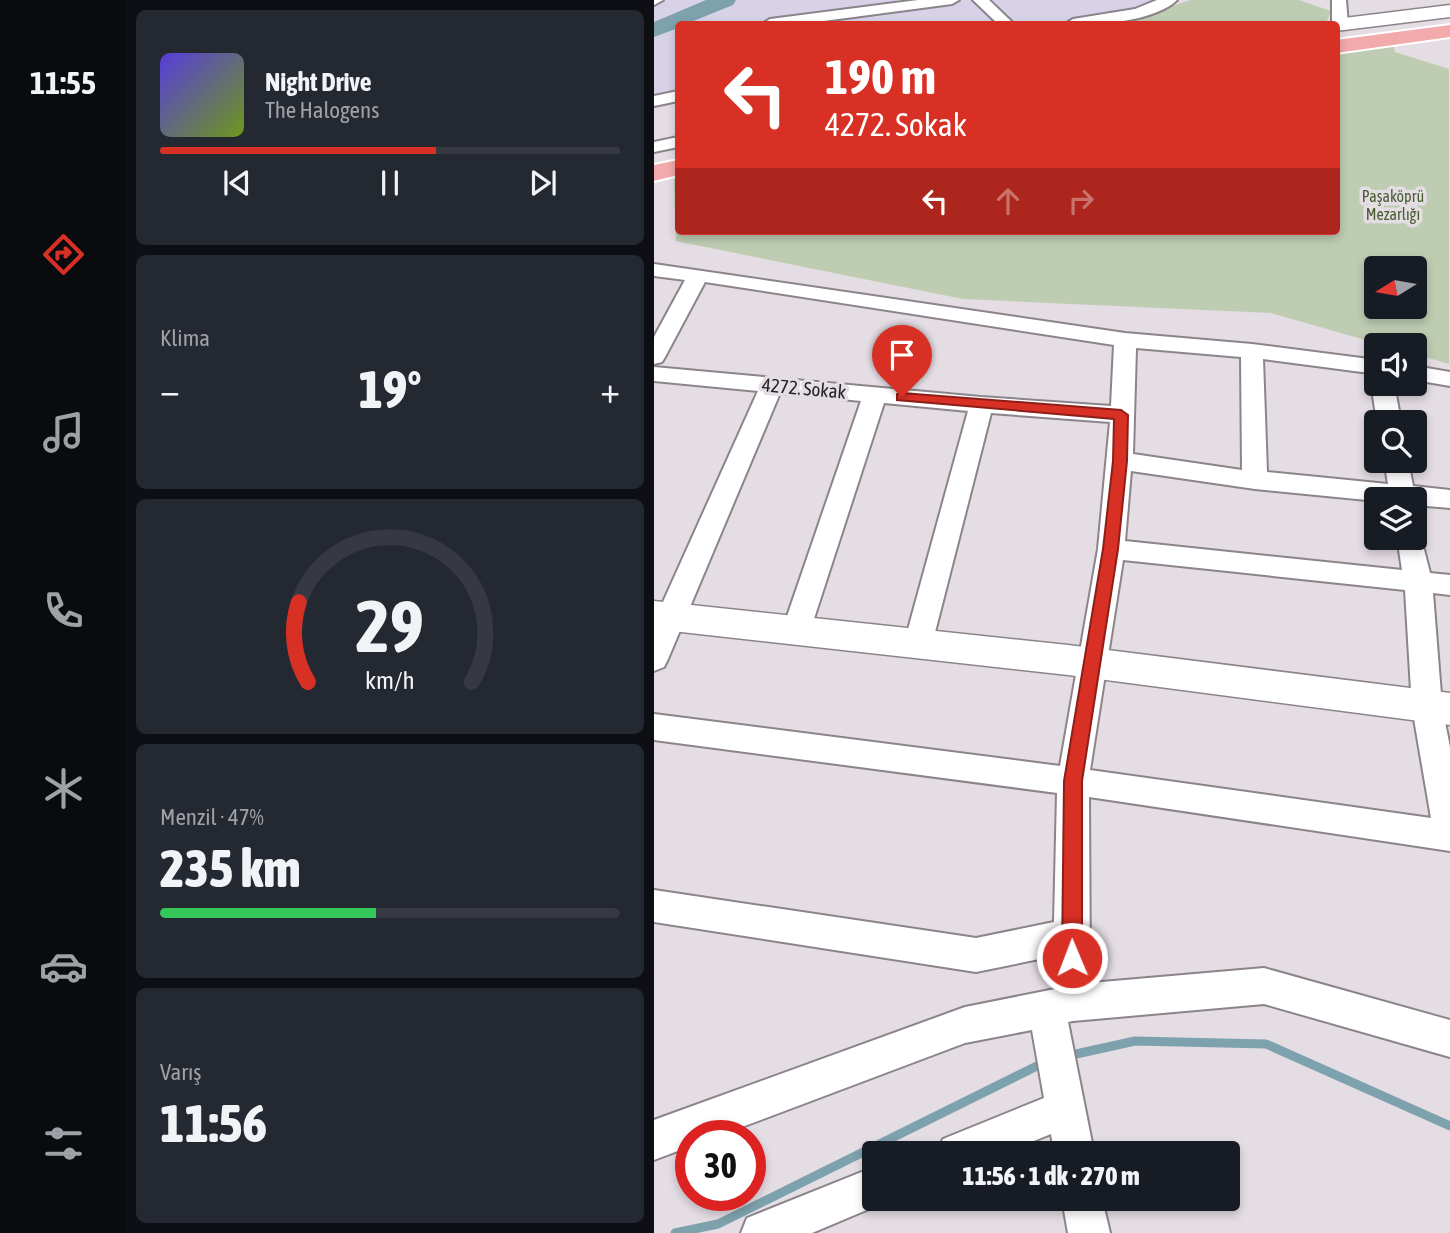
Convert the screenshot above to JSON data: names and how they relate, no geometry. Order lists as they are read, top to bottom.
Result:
{
  "streets": {
    "street": ["4272. Sokak"]
  },
  "parks": ["Paşaköprü Mezarlığı"],
  "north": "left",
  "page": {
    "tabs": "11:55",
    "turn": ["190 m", "4272. Sokak"],
    "song": ["Night Drive", "The Halogens"],
    "tile": [
      "Klima",
      ["Menzil · 47%", "235 km"],
      ["Varış", "11:56"]
    ],
    "heat": ["−", "19°", "+"],
    "limit": "30",
    "trip": "11:56 · 1 dk · 270 m",
    "gauge": ["29", "km/h"]
  }
}
